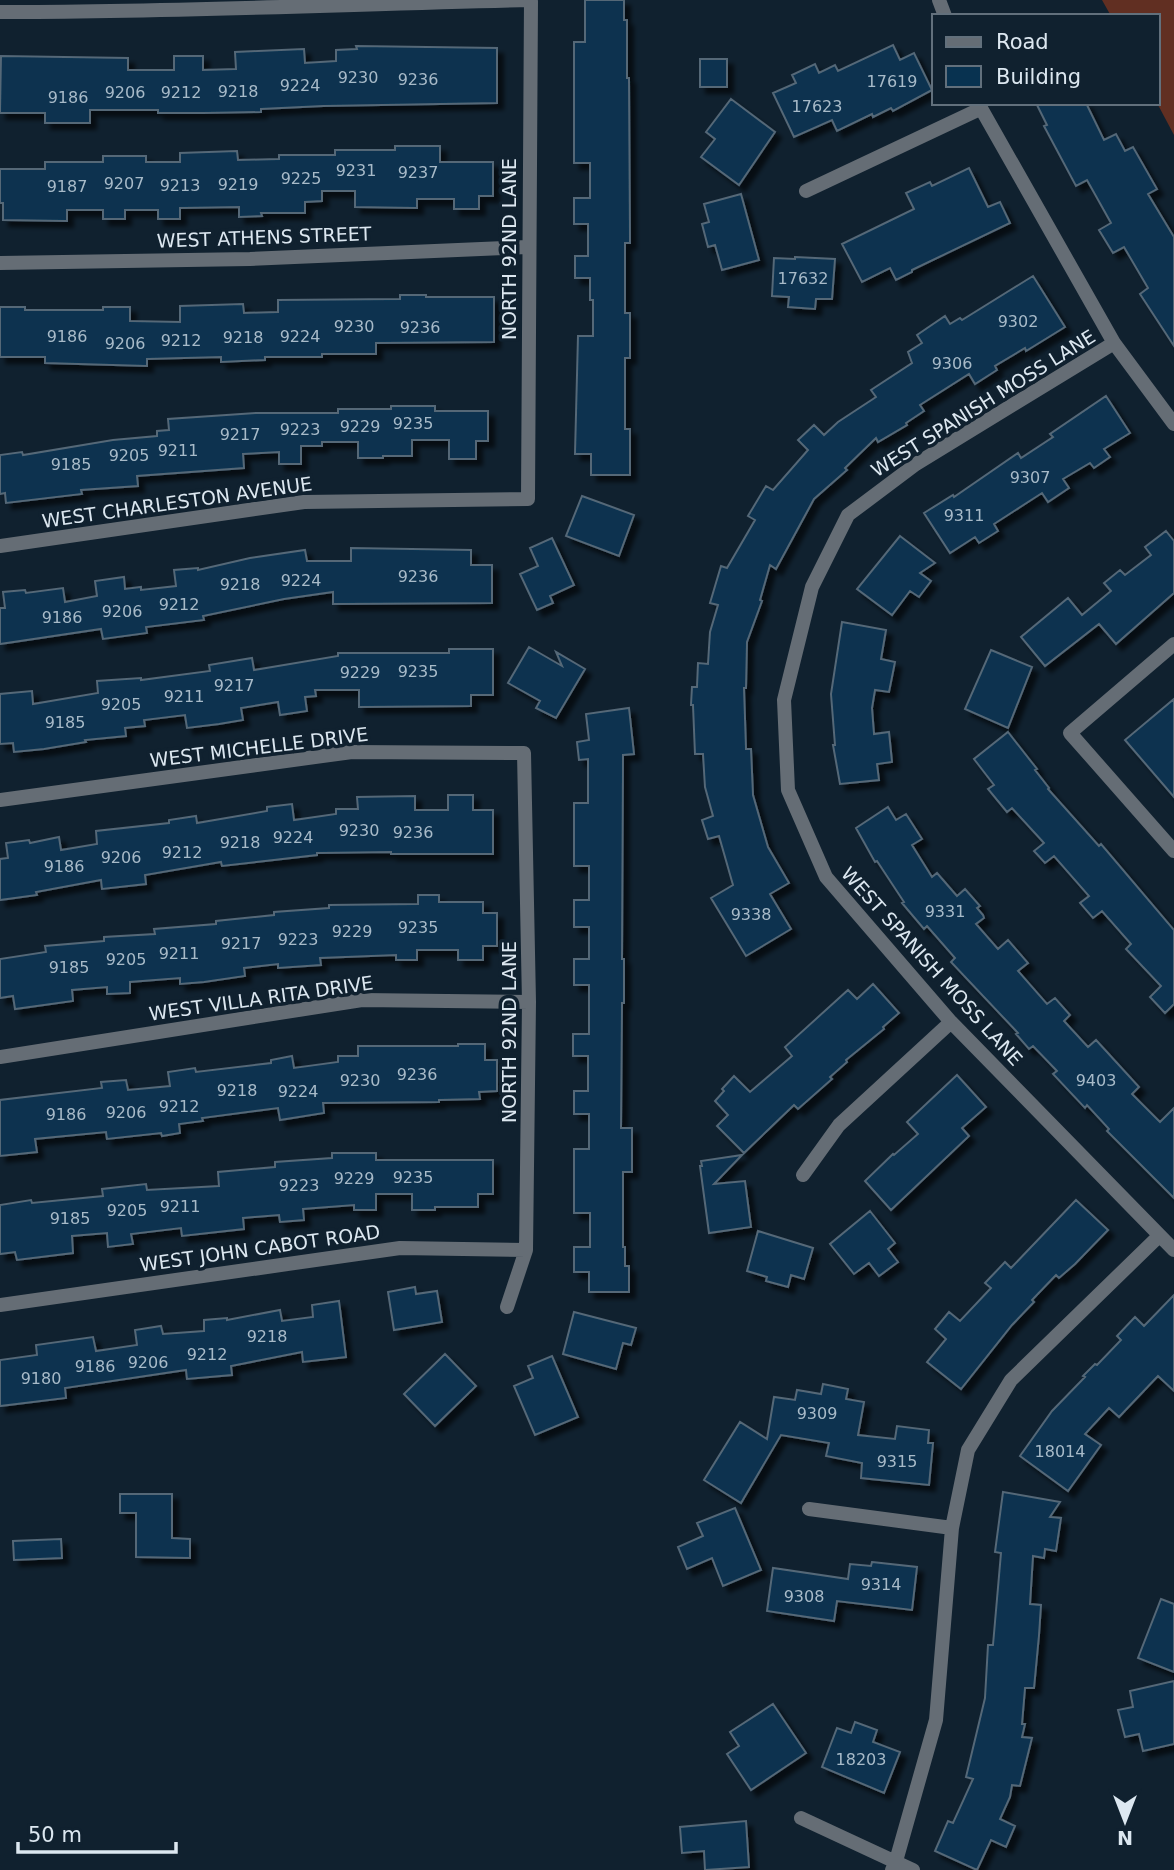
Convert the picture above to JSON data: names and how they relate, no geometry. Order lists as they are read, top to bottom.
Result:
{
  "streets": {
    "street": [
      "WEST ATHENS STREET",
      "NORTH 92ND LANE",
      "WEST SPANISH MOSS LANE",
      "WEST CHARLESTON AVENUE",
      "WEST MICHELLE DRIVE",
      "WEST VILLA RITA DRIVE",
      "WEST JOHN CABOT ROAD"
    ]
  },
  "crossings": [
    ["WEST ATHENS STREET", "NORTH 92ND LANE"],
    ["NORTH 92ND LANE", "WEST CHARLESTON AVENUE"],
    ["NORTH 92ND LANE", "WEST MICHELLE DRIVE"],
    ["NORTH 92ND LANE", "WEST VILLA RITA DRIVE"],
    ["NORTH 92ND LANE", "WEST JOHN CABOT ROAD"]
  ],
  "house_numbers": [
    "9230",
    "9236",
    "17619",
    "9224",
    "9218",
    "9206",
    "9212",
    "9186",
    "17623",
    "9231",
    "9237",
    "9225",
    "9207",
    "9219",
    "9213",
    "9187",
    "17632",
    "9302",
    "9230",
    "9236",
    "9186",
    "9224",
    "9218",
    "9212",
    "9206",
    "9306",
    "9235",
    "9229",
    "9223",
    "9217",
    "9211",
    "9205",
    "9185",
    "9307",
    "9311",
    "9236",
    "9224",
    "9218",
    "9212",
    "9206",
    "9186",
    "9235",
    "9229",
    "9217",
    "9211",
    "9205",
    "9185",
    "9230",
    "9236",
    "9224",
    "9218",
    "9212",
    "9206",
    "9186",
    "9331",
    "9338",
    "9235",
    "9229",
    "9223",
    "9217",
    "9211",
    "9205",
    "9185",
    "9236",
    "9230",
    "9403",
    "9218",
    "9224",
    "9212",
    "9206",
    "9186",
    "9235",
    "9229",
    "9223",
    "9211",
    "9205",
    "9185",
    "9218",
    "9212",
    "9206",
    "9186",
    "9180",
    "9309",
    "18014",
    "9315",
    "9314",
    "9308",
    "18203"
  ],
  "legend": ["Road", "Building"],
  "scale_bar": "50 m",
  "north": "bottom"
}
